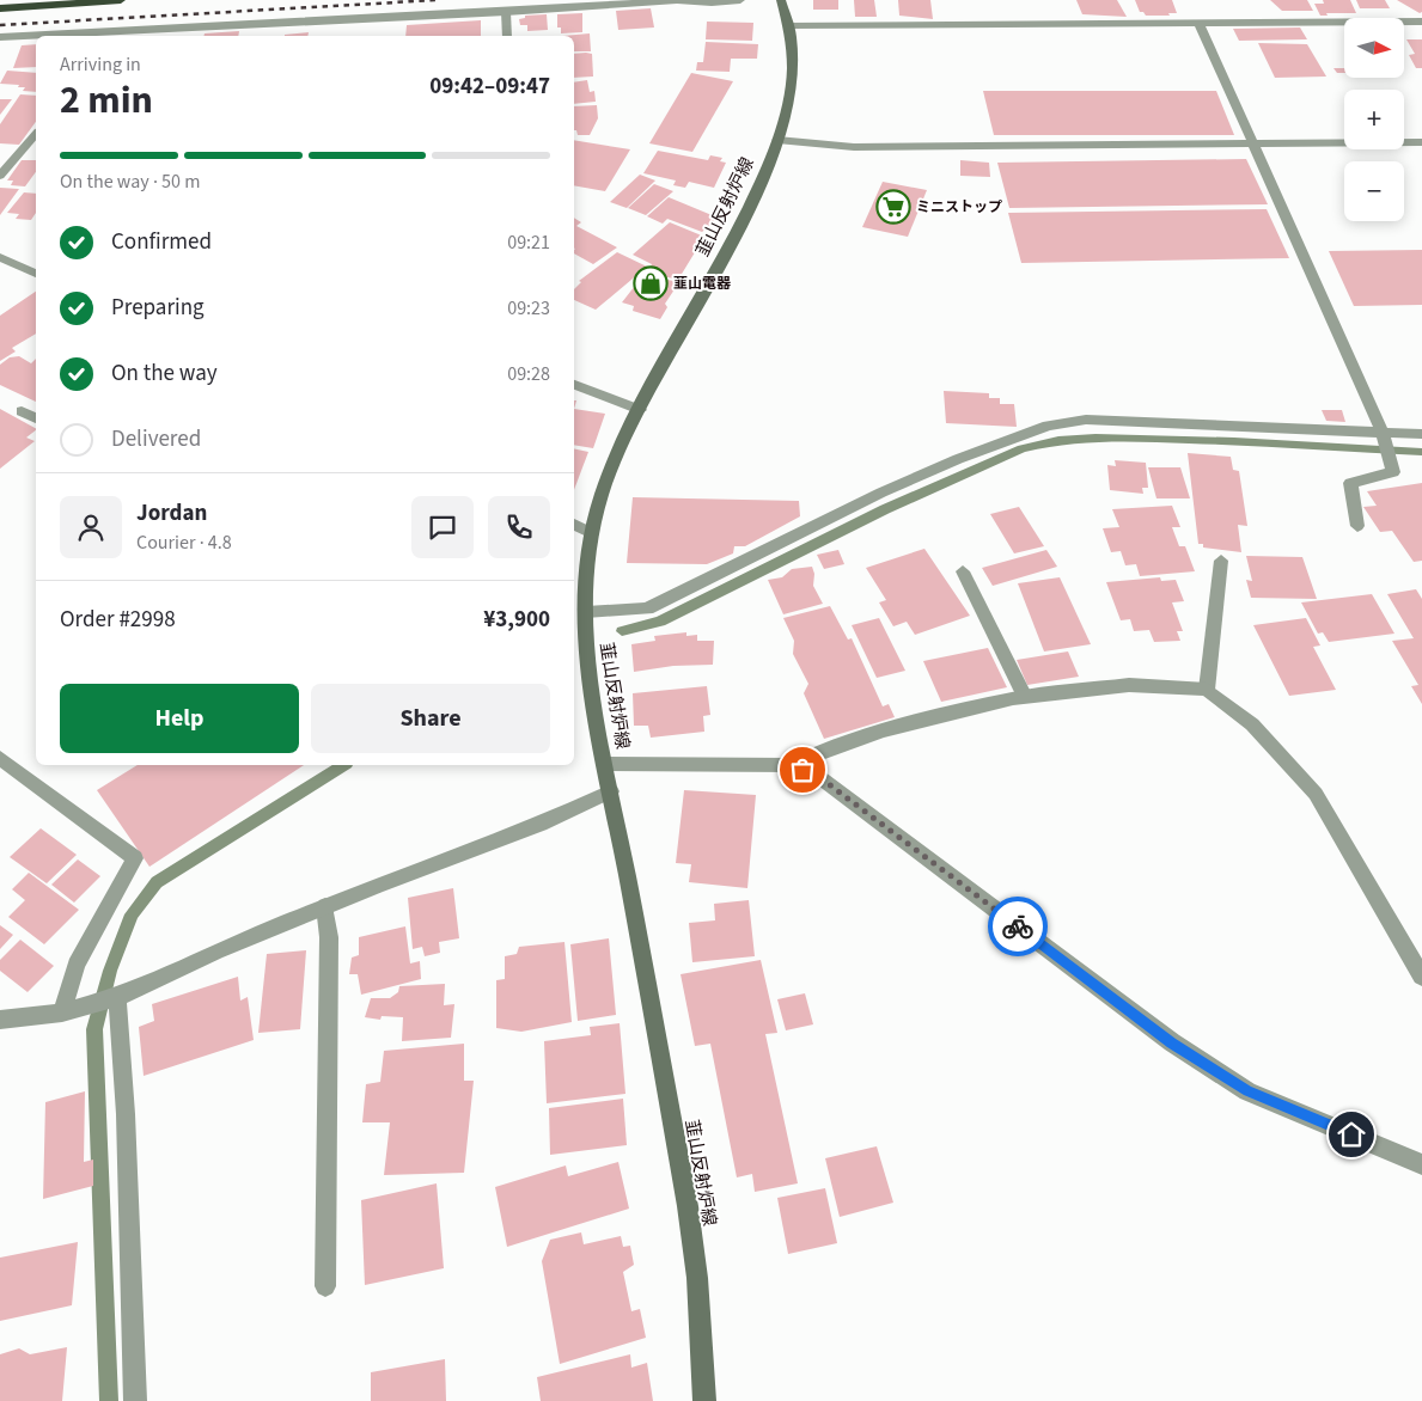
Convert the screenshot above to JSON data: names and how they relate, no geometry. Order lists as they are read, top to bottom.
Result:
{
  "streets": {
    "main road": ["韮山反射炉線"]
  },
  "places": {
    "supermarket": ["ミニストップ"],
    "shop": ["韮山電器"]
  },
  "north": "right",
  "page": {
    "map_buttons": ["+", "−"],
    "heading": ["2 min", "Arriving in", "09:42–09:47"],
    "panel": [
      "Jordan",
      "Courier · 4.8",
      "Order #2998",
      "¥3,900"
    ],
    "bar": "On the way · 50 m",
    "list": [
      ["Confirmed", "09:21"],
      ["Preparing", "09:23"],
      ["On the way", "09:28"],
      "Delivered"
    ],
    "buttons": ["Help", "Share"]
  }
}
